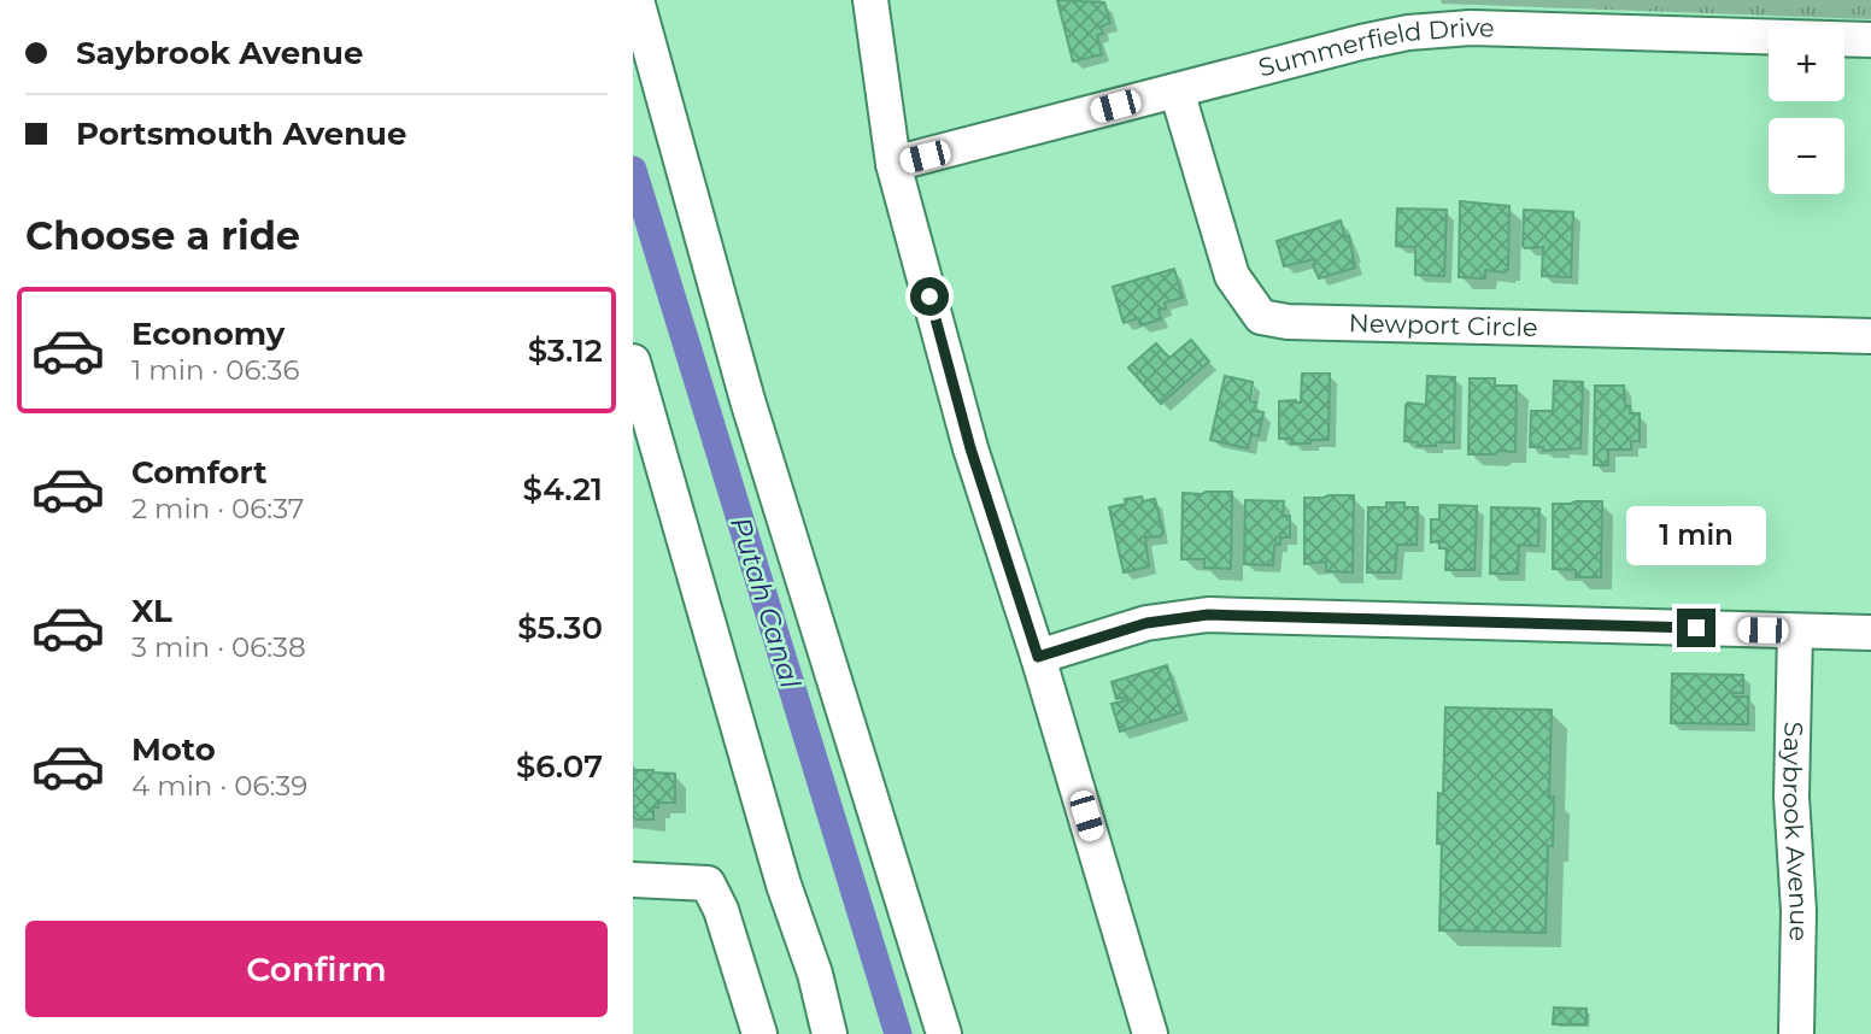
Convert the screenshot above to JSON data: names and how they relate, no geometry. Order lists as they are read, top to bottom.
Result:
{
  "streets": {
    "street": ["Summerfield Drive", "Newport Circle", "Saybrook Avenue"]
  },
  "crossings": [
    ["Summerfield Drive", "Newport Circle"]
  ],
  "water": ["Putah Canal"],
  "page": {
    "banner": ["Saybrook Avenue", "Portsmouth Avenue"],
    "map_buttons": ["+", "−"],
    "heading": "Choose a ride",
    "list": [
      {
        "name": "Economy",
        "note": "1 min · 06:36",
        "value": "$3.12"
      },
      {
        "name": "Comfort",
        "note": "2 min · 06:37",
        "value": "$4.21"
      },
      {
        "name": "XL",
        "note": "3 min · 06:38",
        "value": "$5.30"
      },
      {
        "name": "Moto",
        "note": "4 min · 06:39",
        "value": "$6.07"
      }
    ],
    "bubble": "1 min",
    "buttons": "Confirm"
  }
}
